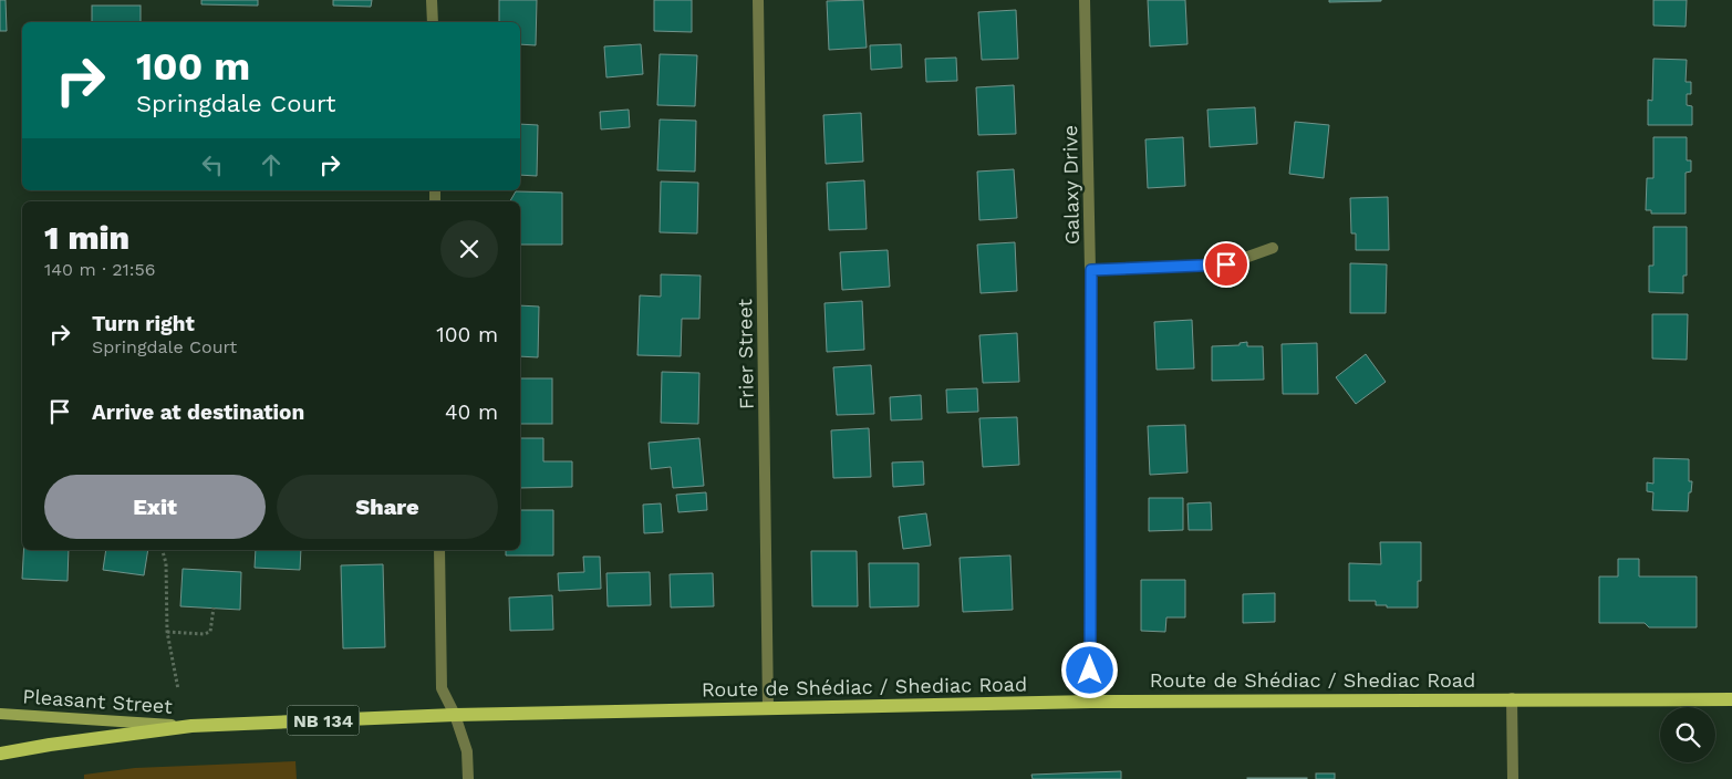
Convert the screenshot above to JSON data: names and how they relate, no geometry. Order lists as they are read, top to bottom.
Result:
{
  "streets": {
    "main road": ["Route de Shédiac / Shediac Road", "NB 134"],
    "street": ["Galaxy Drive", "Frier Street", "Pleasant Street"]
  },
  "crossings": [
    ["Galaxy Drive", "Route de Shédiac / Shediac Road"],
    ["Frier Street", "Route de Shédiac / Shediac Road"],
    ["Route de Shédiac / Shediac Road", "Pleasant Street"]
  ],
  "page": {
    "turn": ["100 m", "Springdale Court"],
    "heading": ["1 min", "140 m · 21:56"],
    "list": [
      {
        "name": "Turn right",
        "note": "Springdale Court",
        "value": "100 m"
      },
      {
        "name": "Arrive at destination",
        "value": "40 m"
      }
    ],
    "buttons": ["Exit", "Share"]
  }
}
